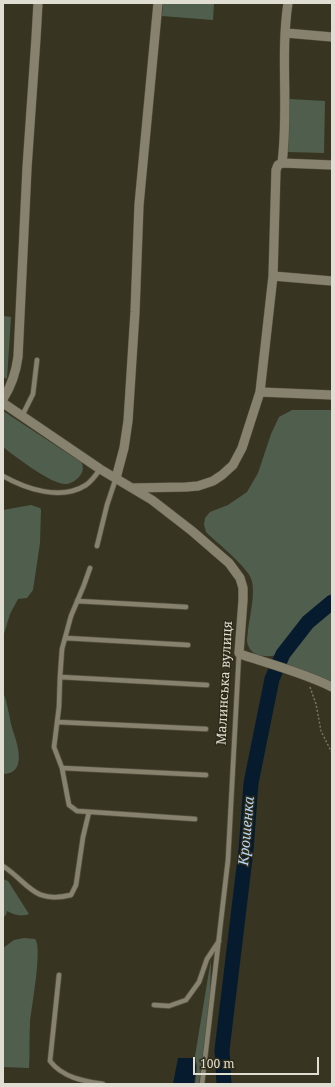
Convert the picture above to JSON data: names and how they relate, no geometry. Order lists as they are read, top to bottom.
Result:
{
  "streets": {
    "street": ["Малинська вулиця"]
  },
  "water": ["Крошенка"],
  "scale_bar": "100 m"
}
